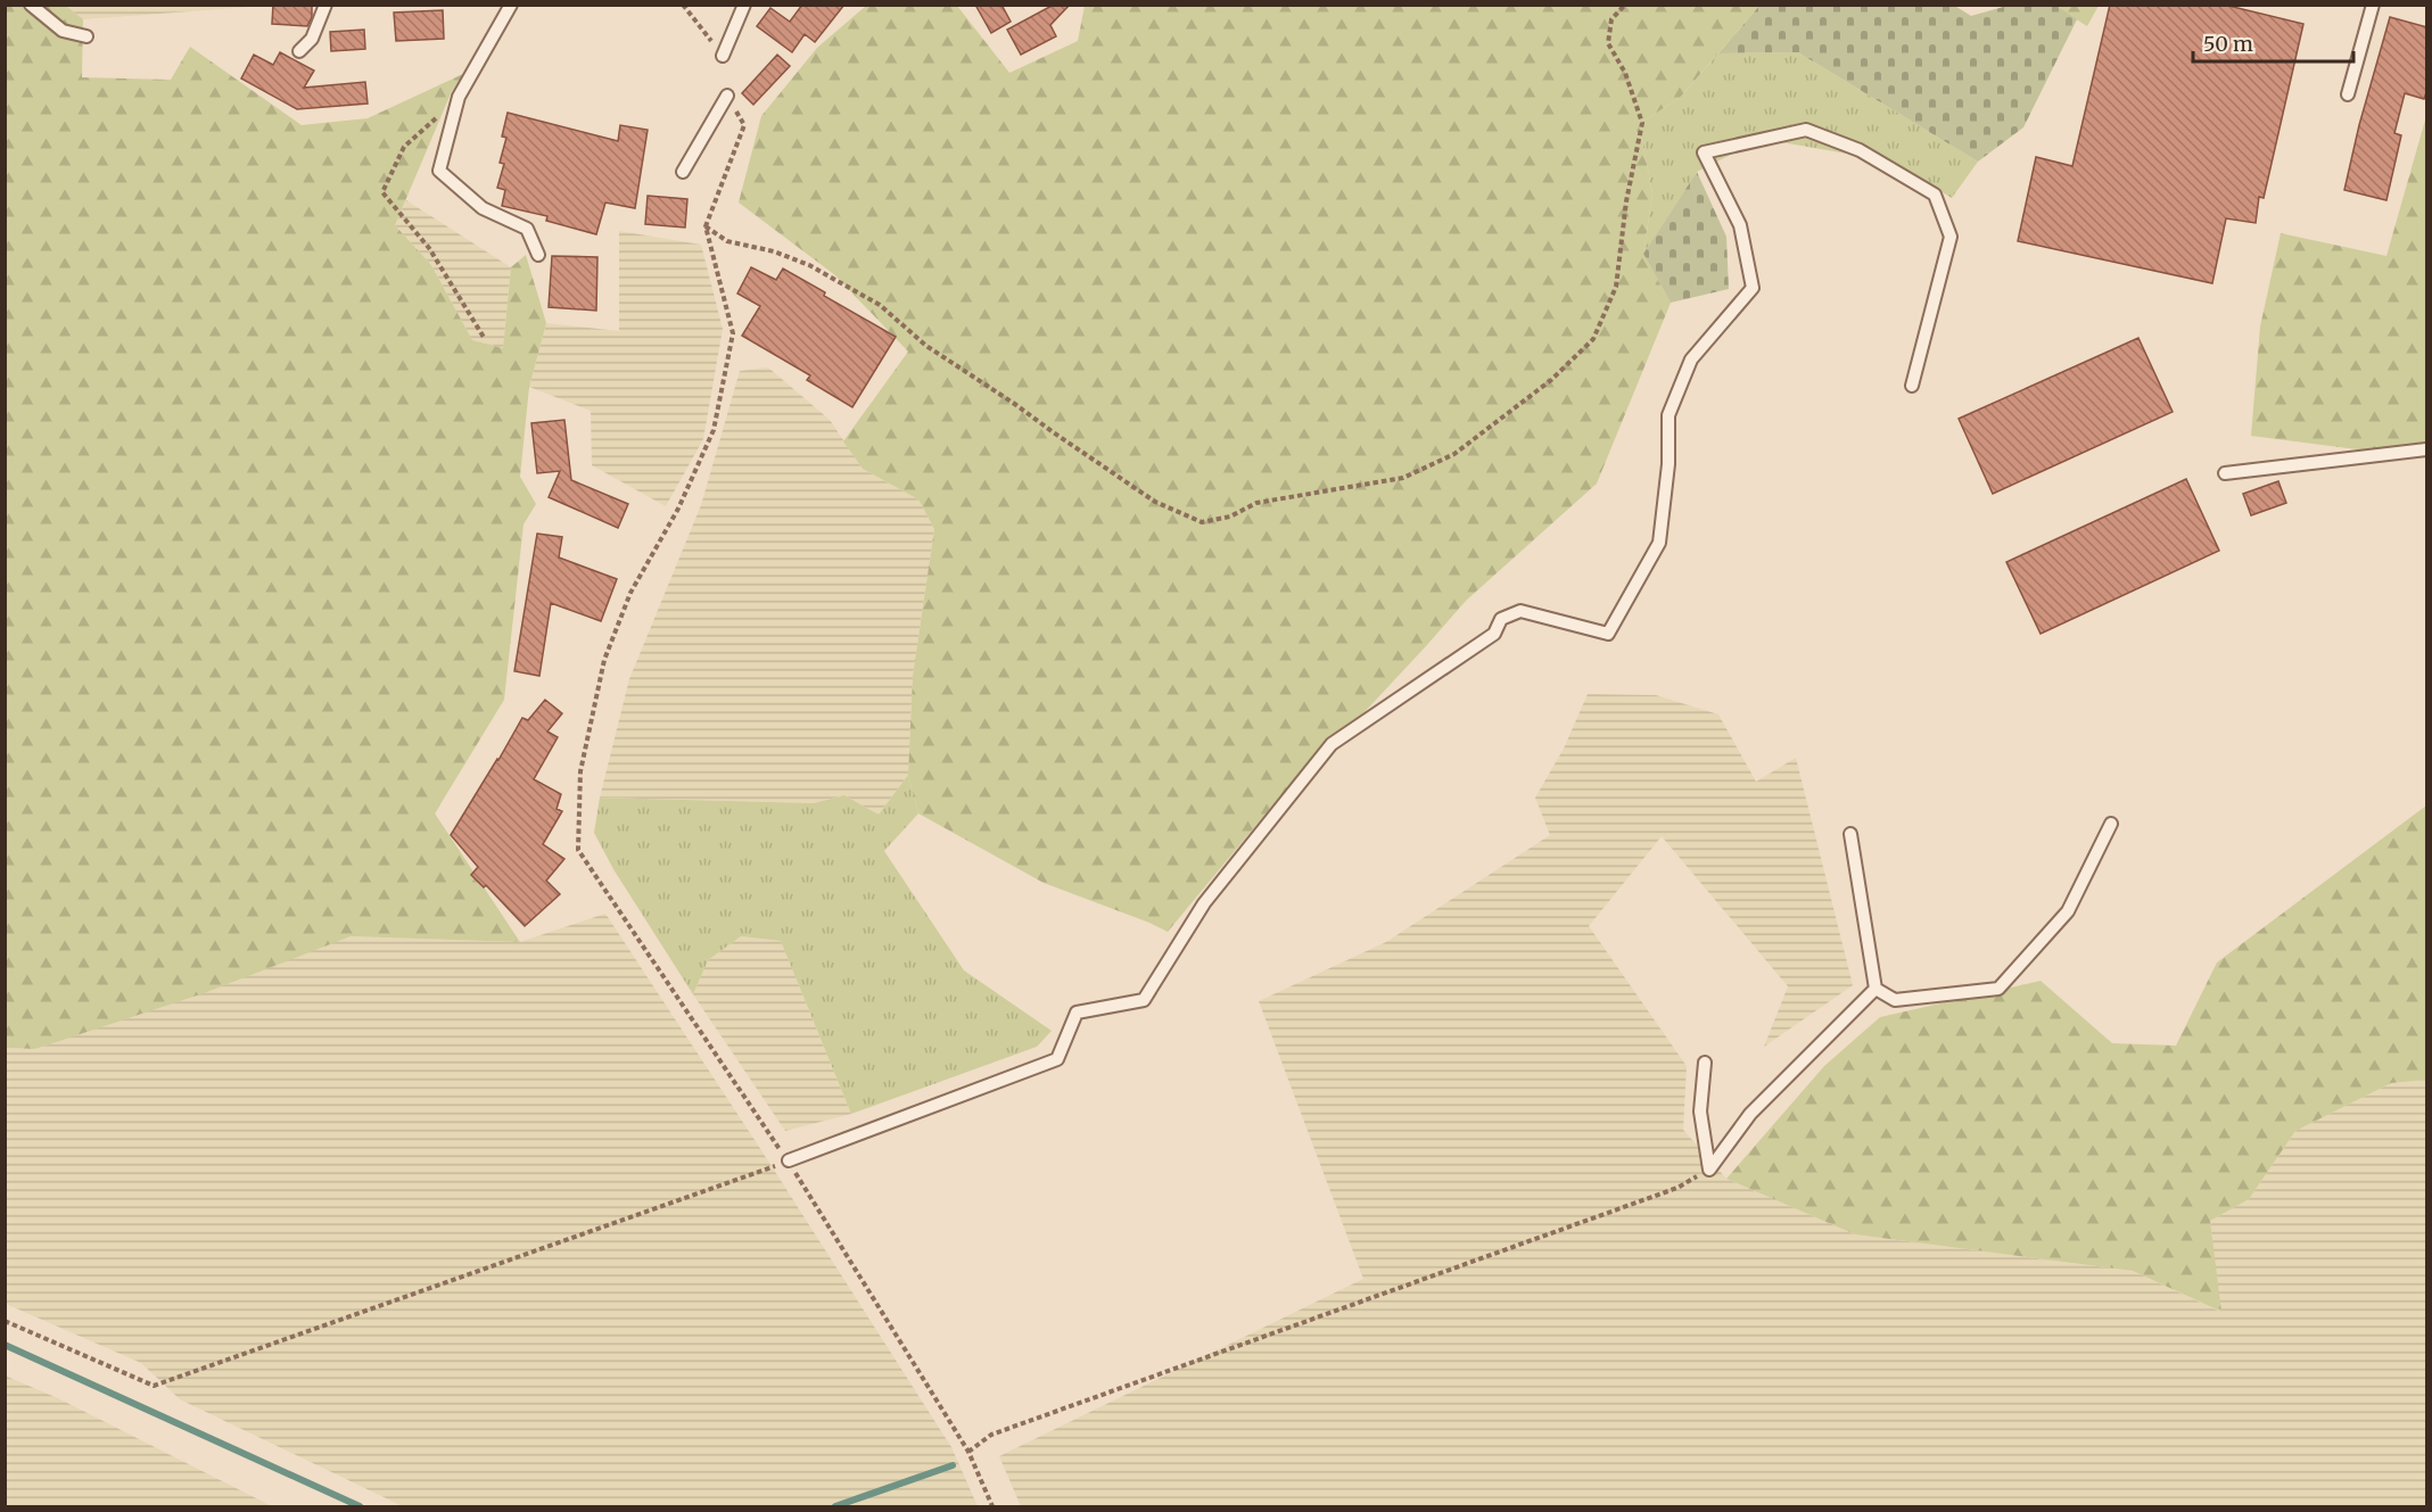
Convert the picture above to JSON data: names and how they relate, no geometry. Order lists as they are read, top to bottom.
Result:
{
  "scale_bar": "50 m"
}
